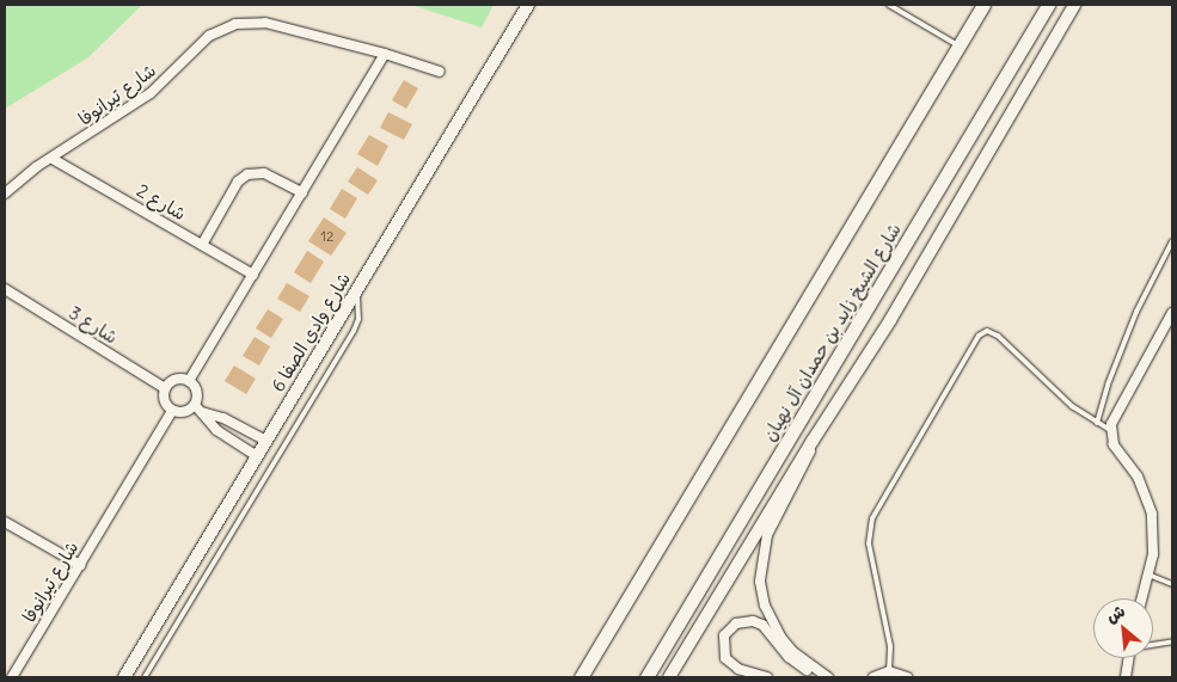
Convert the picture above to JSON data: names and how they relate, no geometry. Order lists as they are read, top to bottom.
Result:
{
  "streets": {
    "main road": ["شارع الشيخ زايد بن حمدان آل نهيان"],
    "street": [
      "شارع تيرانوفا",
      "شارع 2",
      "شارع 3",
      "شارع وادي الصفا 6"
    ]
  },
  "crossings": [
    ["شارع تيرانوفا", "شارع 2"],
    ["شارع تيرانوفا", "شارع 3"]
  ],
  "house_numbers": ["12"],
  "north": "top left"
}
